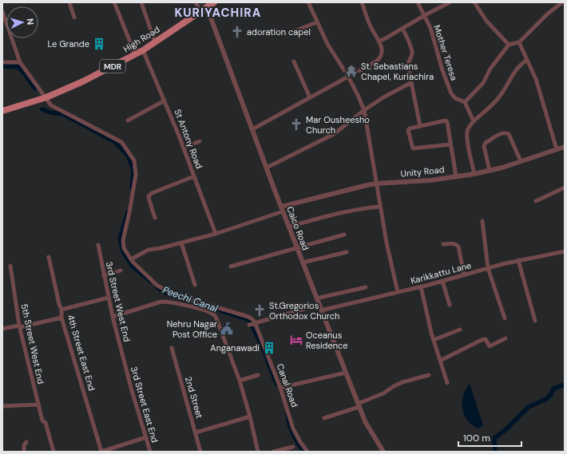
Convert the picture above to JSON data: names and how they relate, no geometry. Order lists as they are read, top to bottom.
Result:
{
  "streets": {
    "main road": ["High Road", "MDR"],
    "street": [
      "Mother Teresa",
      "St Antony Road",
      "Unity Road",
      "Caico Road",
      "Karikkattu Lane",
      "3rd Street West End",
      "5th Street West End",
      "4th Street East End",
      "Canal Road",
      "2nd Street",
      "3rd Street East End"
    ]
  },
  "crossings": [
    ["High Road", "St Antony Road"],
    ["High Road", "Caico Road"],
    ["Unity Road", "Caico Road"],
    ["Caico Road", "Karikkattu Lane"],
    ["3rd Street West End", "3rd Street East End"]
  ],
  "districts": ["KURIYACHIRA"],
  "water": ["Peechi Canal"],
  "places": {
    "church": ["adoration capel", "Mar Ousheesho Church", "St.Gregorios Orthodox Church"],
    "building": ["Le Grande", "Anganawadi"],
    "temple": ["St. Sebastians Chapel, Kuriachira"],
    "public building": ["Nehru Nagar Post Office"],
    "hotel": ["Oceanus Residence"]
  },
  "scale_bar": "100 m",
  "north": "right"
}
